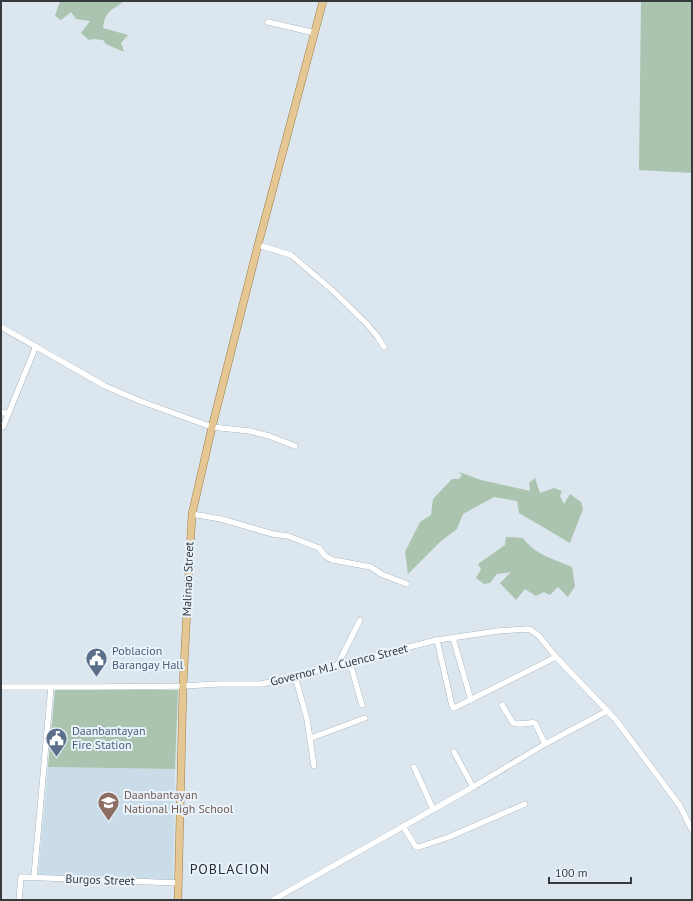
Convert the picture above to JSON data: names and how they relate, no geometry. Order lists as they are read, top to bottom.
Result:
{
  "streets": {
    "main road": ["Malinao Street"],
    "street": ["Governor M.J. Cuenco Street", "Burgos Street"]
  },
  "crossings": [
    ["Malinao Street", "Governor M.J. Cuenco Street"],
    ["Malinao Street", "Burgos Street"]
  ],
  "districts": ["POBLACION"],
  "places": {
    "public building": ["Poblacion Barangay Hall", "Daanbantayan Fire Station"],
    "school or university": ["Daanbantayan National High School"]
  },
  "scale_bar": "100 m"
}
